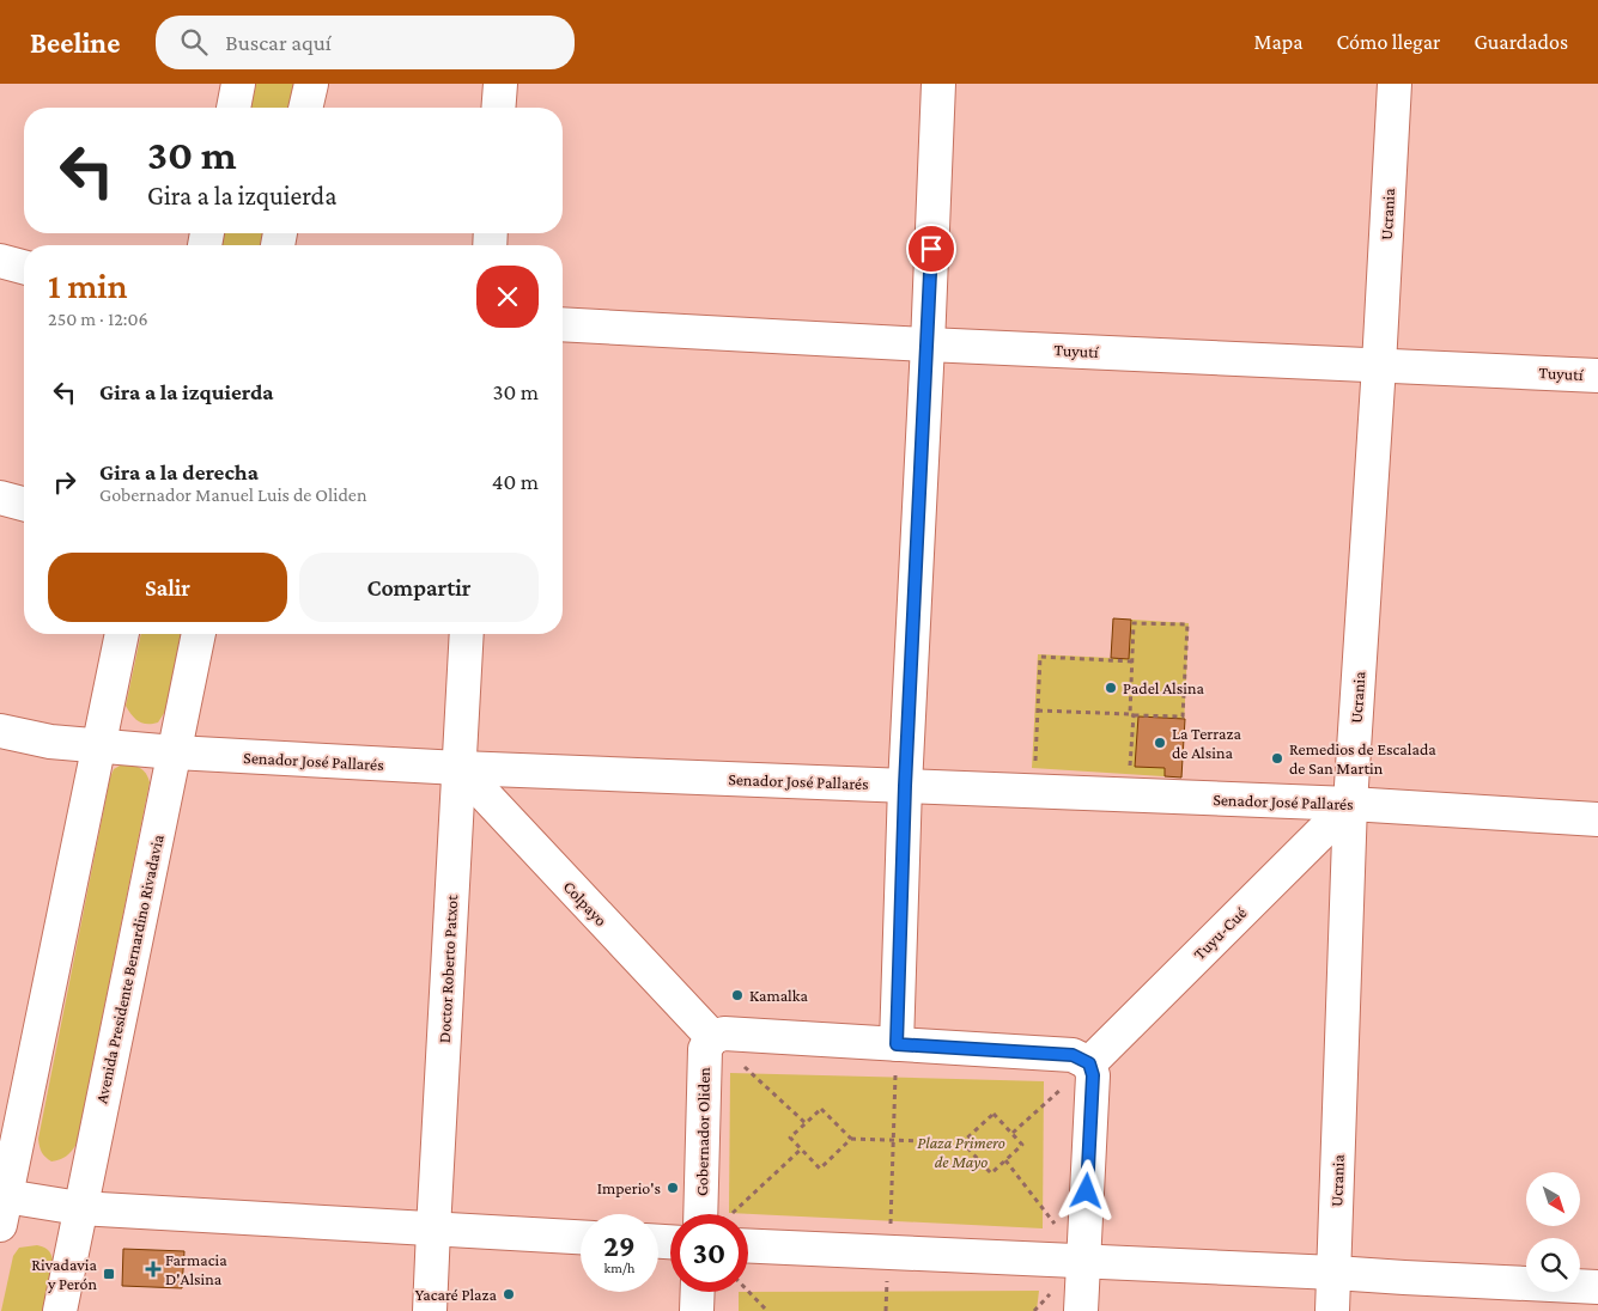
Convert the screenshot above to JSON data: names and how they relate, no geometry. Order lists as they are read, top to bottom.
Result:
{
  "streets": {
    "street": [
      "Ucrania",
      "Tuyutí",
      "Senador José Pallarés",
      "Colpayo",
      "Tuyu-Cué",
      "Avenida Presidente Bernardino Rivadavia",
      "Doctor Roberto Patxot",
      "Gobernador Oliden"
    ]
  },
  "crossings": [
    ["Ucrania", "Tuyutí"],
    ["Ucrania", "Senador José Pallarés"],
    ["Ucrania", "Tuyu-Cué"],
    ["Senador José Pallarés", "Colpayo"],
    ["Senador José Pallarés", "Tuyu-Cué"],
    ["Senador José Pallarés", "Avenida Presidente Bernardino Rivadavia"],
    ["Senador José Pallarés", "Doctor Roberto Patxot"],
    ["Colpayo", "Doctor Roberto Patxot"],
    ["Colpayo", "Gobernador Oliden"]
  ],
  "parks": ["Plaza Primero de Mayo"],
  "places": {
    "other": [
      "Padel Alsina",
      "La Terraza de Alsina",
      "Remedios de Escalada de San Martin",
      "Kamalka",
      "Imperio's",
      "Yacaré Plaza"
    ],
    "health": ["Farmacia D'Alsina"],
    "transit": ["Rivadavia y Perón"]
  },
  "north": "bottom right",
  "page": {
    "header": "Beeline",
    "search": "Buscar aquí",
    "nav": ["Mapa", "Cómo llegar", "Guardados"],
    "turn": ["30 m", "Gira a la izquierda"],
    "heading": ["1 min", "250 m · 12:06"],
    "list": [
      {
        "name": "Gira a la izquierda",
        "value": "30 m"
      },
      {
        "name": "Gira a la derecha",
        "note": "Gobernador Manuel Luis de Oliden",
        "value": "40 m"
      }
    ],
    "buttons": ["Salir", "Compartir"],
    "speed": "29 km/h",
    "limit": "30"
  }
}
